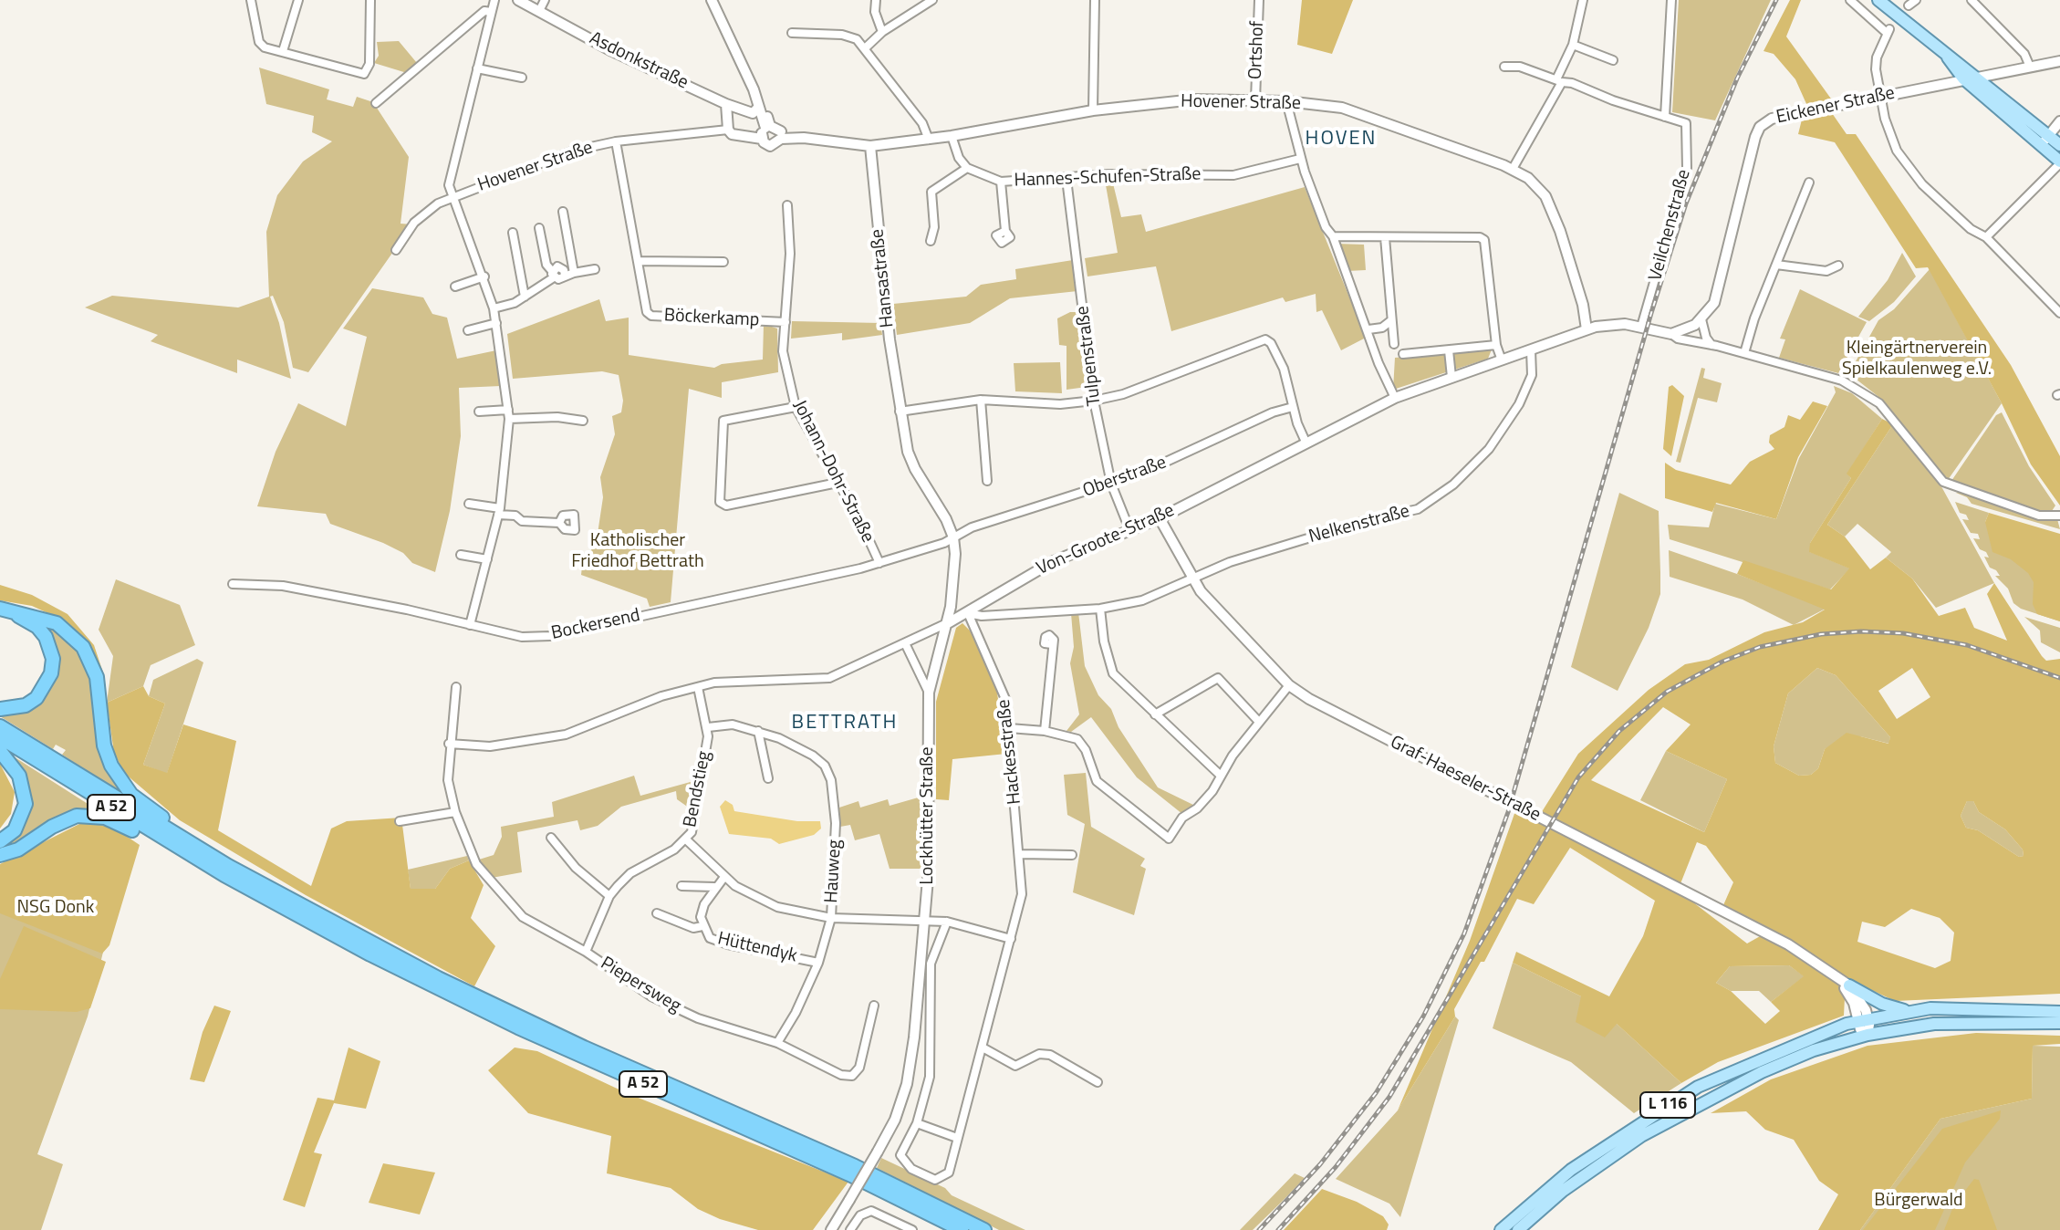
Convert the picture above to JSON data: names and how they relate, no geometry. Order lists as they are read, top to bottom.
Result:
{
  "streets": {
    "highway": ["A 52"],
    "main road": ["L 116"],
    "street": [
      "Ortshof",
      "Asdonkstraße",
      "Hovener Straße",
      "Eickener Straße",
      "Hannes-Schufen-Straße",
      "Veilchenstraße",
      "Hansastraße",
      "Böckerkamp",
      "Tulpenstraße",
      "Johann-Dohr-Straße",
      "Oberstraße",
      "Nelkenstraße",
      "Von-Groote-Straße",
      "Bockersend",
      "Hackesstraße",
      "Graf-Haeseler-Straße",
      "Bendstieg",
      "Lockhütter Straße",
      "Hauweg",
      "Hüttendyk",
      "Piepersweg"
    ]
  },
  "crossings": [
    ["Ortshof", "Hovener Straße"],
    ["Hovener Straße", "Hansastraße"],
    ["Hovener Straße", "Böckerkamp"],
    ["Hovener Straße", "Von-Groote-Straße"],
    ["Hannes-Schufen-Straße", "Tulpenstraße"],
    ["Veilchenstraße", "Von-Groote-Straße"],
    ["Hansastraße", "Oberstraße"],
    ["Hansastraße", "Von-Groote-Straße"],
    ["Hansastraße", "Bockersend"],
    ["Hansastraße", "Lockhütter Straße"],
    ["Böckerkamp", "Johann-Dohr-Straße"],
    ["Tulpenstraße", "Oberstraße"],
    ["Tulpenstraße", "Von-Groote-Straße"],
    ["Johann-Dohr-Straße", "Bockersend"],
    ["Oberstraße", "Bockersend"],
    ["Nelkenstraße", "Von-Groote-Straße"],
    ["Nelkenstraße", "Hackesstraße"],
    ["Nelkenstraße", "Graf-Haeseler-Straße"],
    ["Von-Groote-Straße", "Hackesstraße"],
    ["Von-Groote-Straße", "Graf-Haeseler-Straße"],
    ["Von-Groote-Straße", "Bendstieg"],
    ["Von-Groote-Straße", "Lockhütter Straße"],
    ["Von-Groote-Straße", "Piepersweg"],
    ["Graf-Haeseler-Straße", "L 116"],
    ["Bendstieg", "Hauweg"],
    ["Bendstieg", "Piepersweg"],
    ["Hauweg", "Hüttendyk"],
    ["Hauweg", "Piepersweg"]
  ],
  "districts": ["HOVEN", "BETTRATH"],
  "parks": [
    "Kleingärtnerverein Spielkaulenweg e.V.",
    "Katholischer Friedhof Bettrath",
    "NSG Donk",
    "Bürgerwald"
  ]
}
